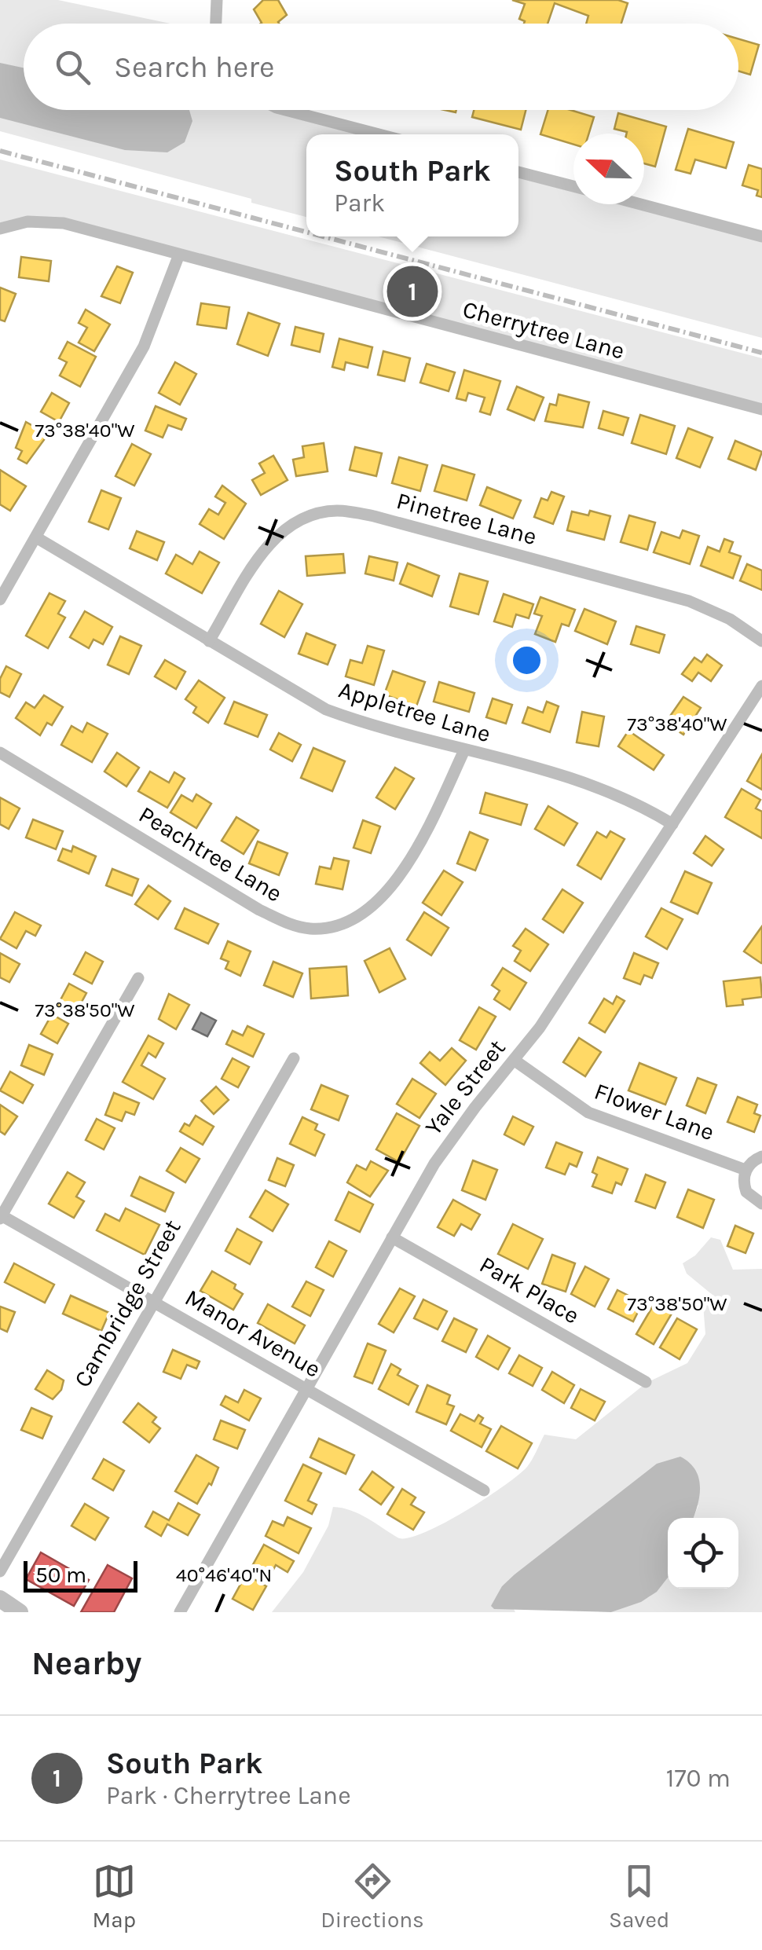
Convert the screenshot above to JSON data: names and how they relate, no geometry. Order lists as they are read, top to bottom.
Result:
{
  "streets": {
    "street": [
      "Cherrytree Lane",
      "Pinetree Lane",
      "Appletree Lane",
      "Peachtree Lane",
      "Yale Street",
      "Flower Lane",
      "Park Place",
      "Cambridge Street",
      "Manor Avenue"
    ]
  },
  "crossings": [
    ["Pinetree Lane", "Appletree Lane"],
    ["Appletree Lane", "Peachtree Lane"],
    ["Appletree Lane", "Yale Street"],
    ["Yale Street", "Flower Lane"],
    ["Yale Street", "Park Place"],
    ["Yale Street", "Manor Avenue"],
    ["Cambridge Street", "Manor Avenue"]
  ],
  "scale_bar": "50 m",
  "north": "left",
  "page": {
    "search": "Search here",
    "popup": ["South Park", "Park"],
    "pins": "1",
    "scale": "50 m",
    "heading": "Nearby",
    "list": [
      {
        "mark": "1",
        "name": "South Park",
        "note": "Park · Cherrytree Lane",
        "value": "170 m"
      }
    ],
    "nav": ["Map", "Directions", "Saved"]
  },
  "coordinates": ["73°38'40\"W", "73°38'50\"W", "40°46'40\"N"]
}
